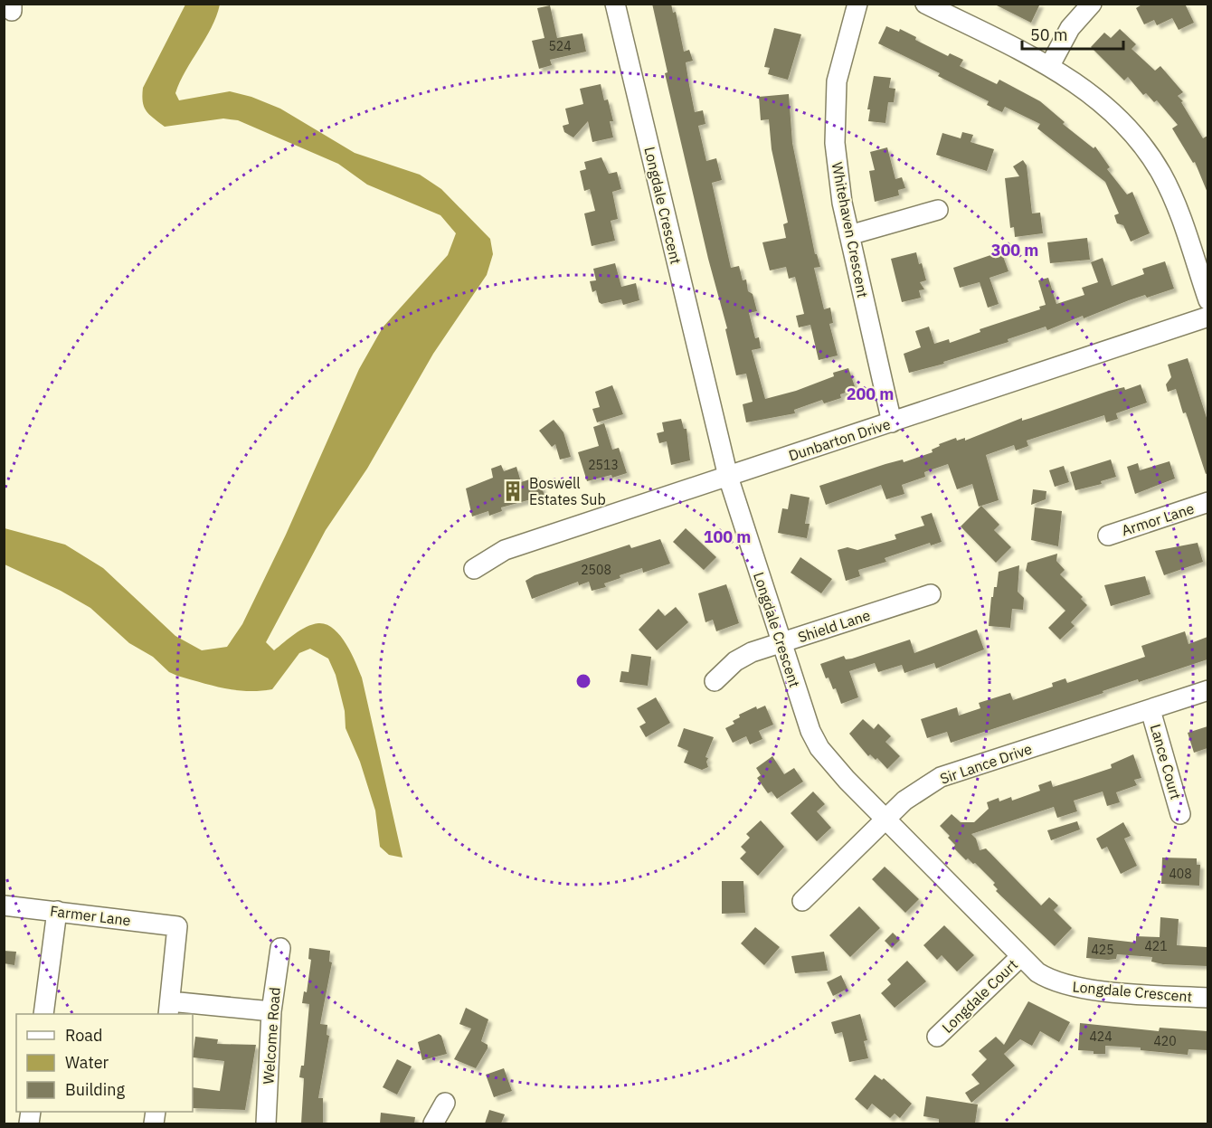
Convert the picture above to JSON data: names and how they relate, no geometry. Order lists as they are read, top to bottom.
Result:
{
  "streets": {
    "street": [
      "Longdale Crescent",
      "Whitehaven Crescent",
      "Dunbarton Drive",
      "Armor Lane",
      "Shield Lane",
      "Lance Court",
      "Sir Lance Drive",
      "Farmer Lane",
      "Longdale Court",
      "Welcome Road"
    ]
  },
  "crossings": [
    ["Longdale Crescent", "Dunbarton Drive"],
    ["Longdale Crescent", "Shield Lane"],
    ["Longdale Crescent", "Sir Lance Drive"],
    ["Longdale Crescent", "Longdale Court"],
    ["Whitehaven Crescent", "Dunbarton Drive"],
    ["Lance Court", "Sir Lance Drive"]
  ],
  "places": {
    "building": ["Boswell Estates Sub"]
  },
  "house_numbers": [
    "524",
    "2513",
    "2508",
    "408",
    "421",
    "425",
    "424",
    "420"
  ],
  "legend": ["Road", "Water", "Building"],
  "scale_bar": "50 m",
  "rings": ["300 m", "200 m", "100 m"]
}
